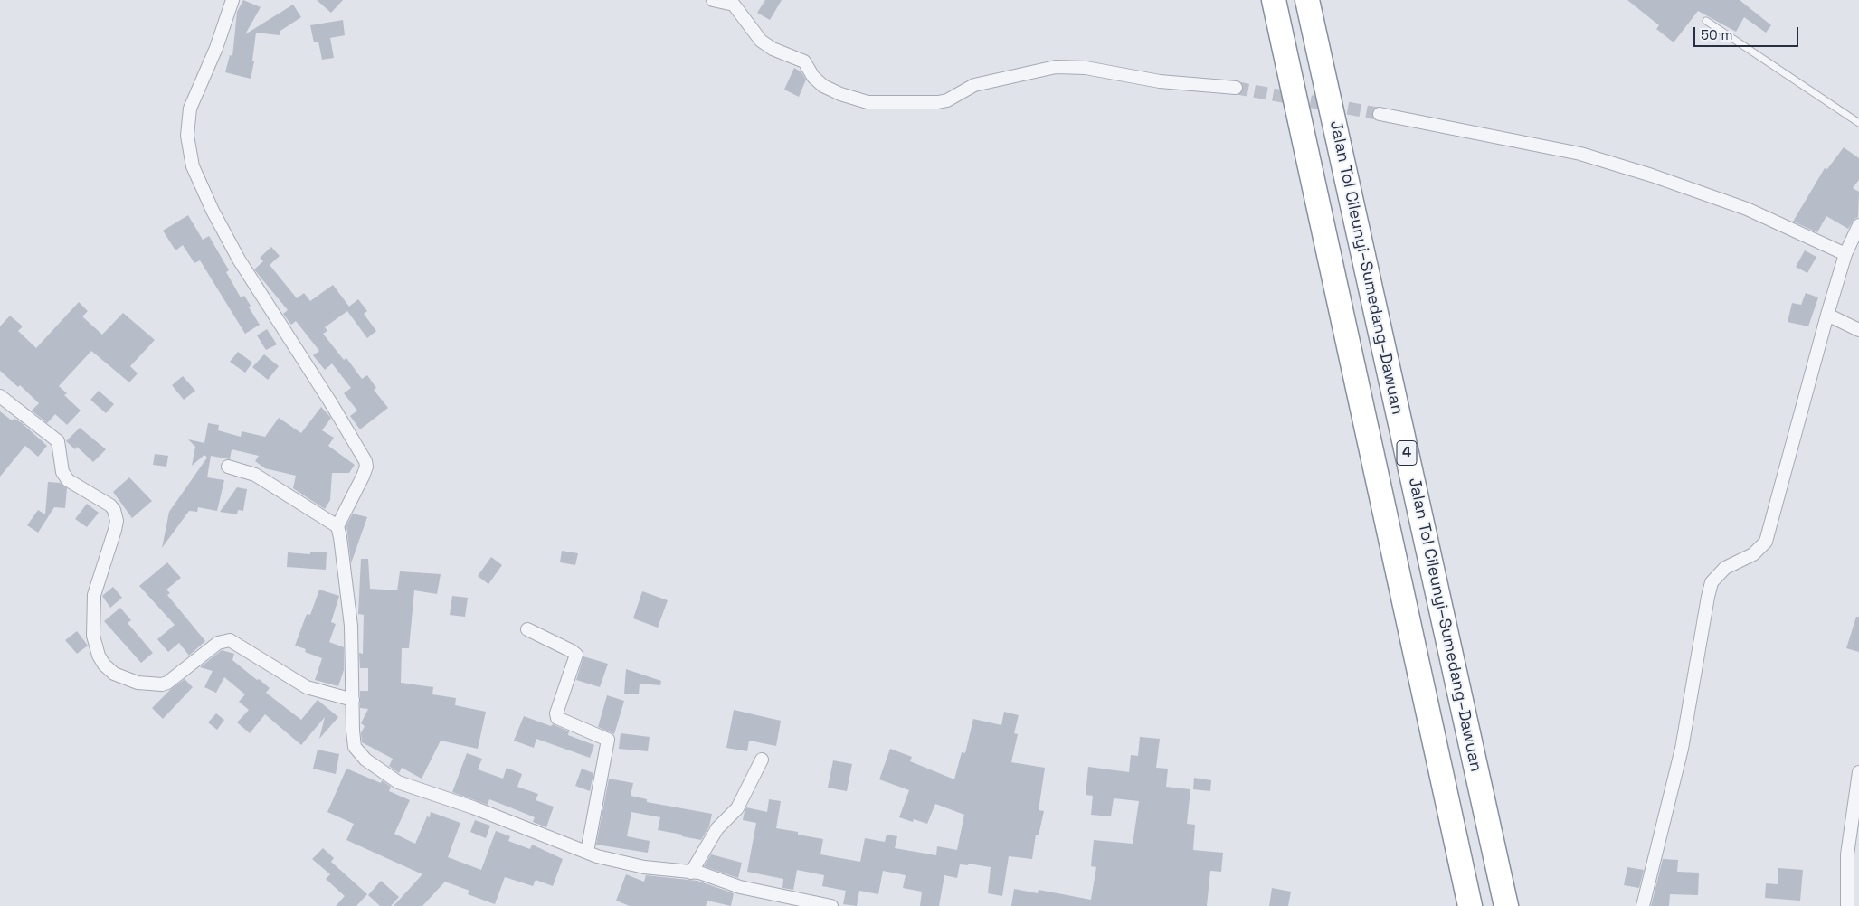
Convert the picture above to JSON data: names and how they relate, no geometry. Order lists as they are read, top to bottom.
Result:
{
  "streets": {
    "highway": ["Jalan Tol Cileunyi–Sumedang–Dawuan", "4"]
  },
  "scale_bar": "50 m"
}
